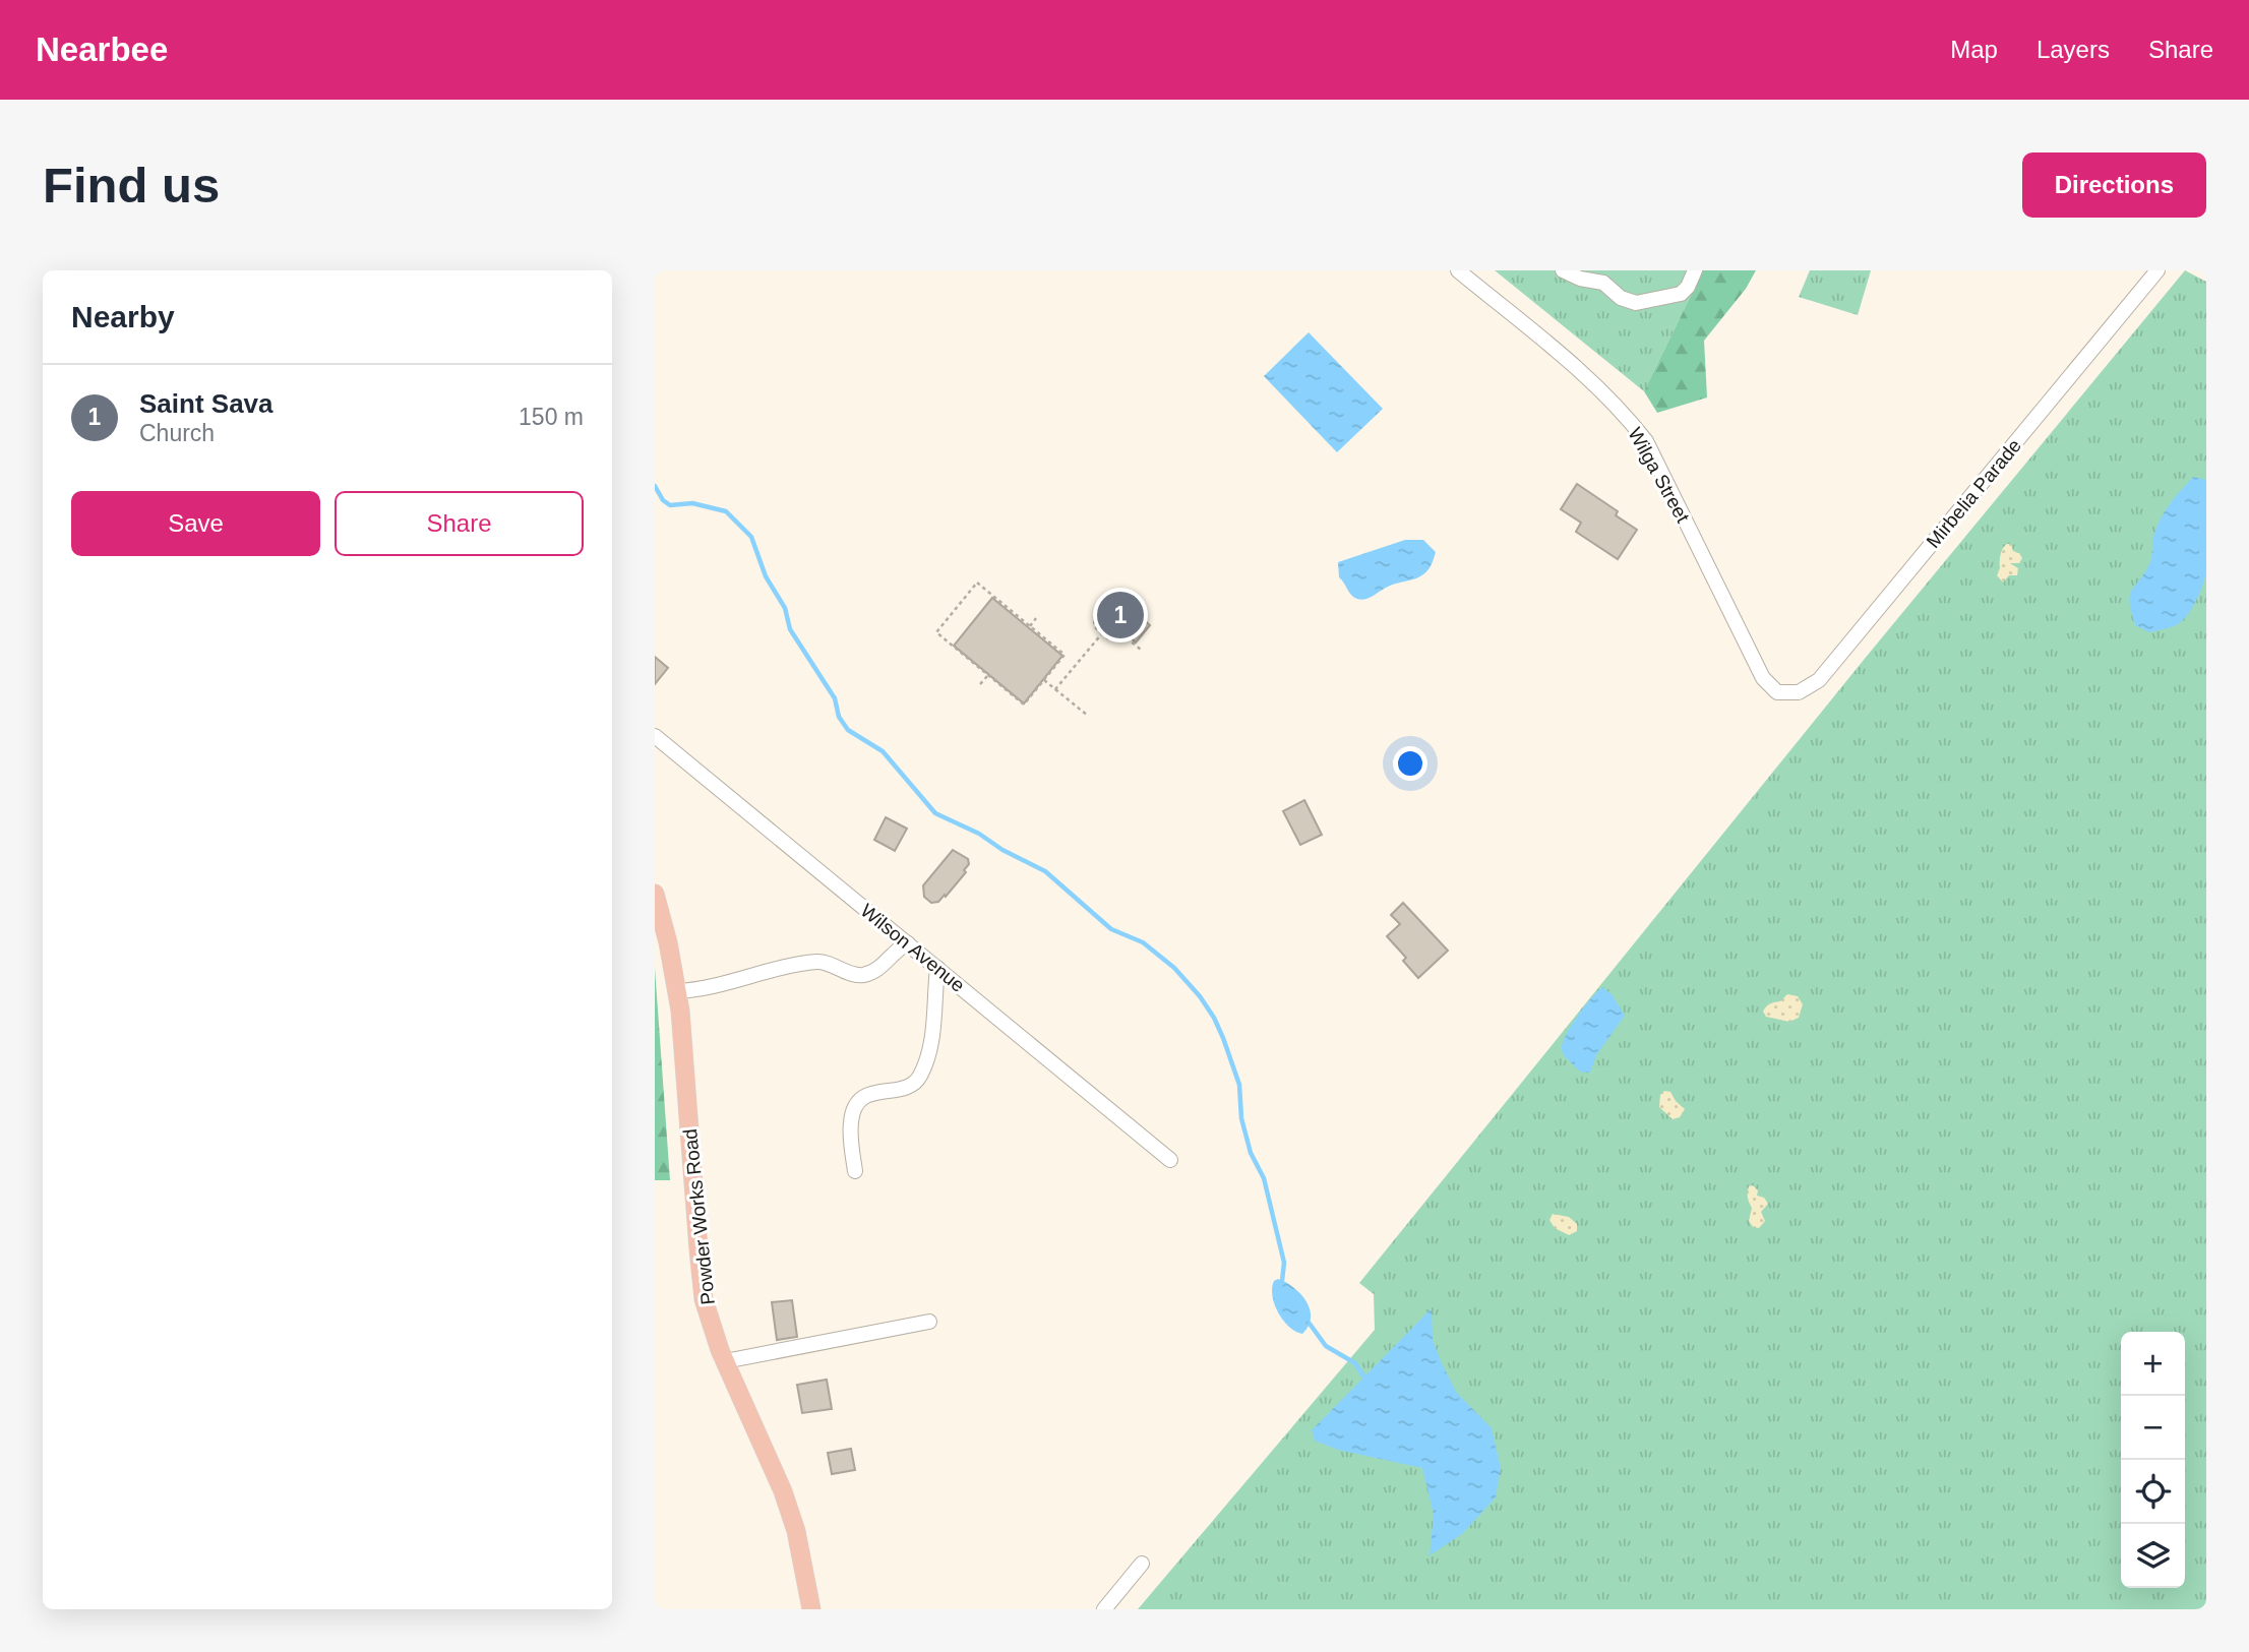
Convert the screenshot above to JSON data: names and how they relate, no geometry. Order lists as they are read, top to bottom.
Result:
{
  "streets": {
    "main road": ["Powder Works Road"],
    "street": ["Wilga Street", "Mirbelia Parade", "Wilson Avenue"]
  },
  "crossings": [
    ["Wilga Street", "Mirbelia Parade"]
  ],
  "page": {
    "header": "Nearbee",
    "nav": ["Map", "Layers", "Share"],
    "buttons": [
      "Directions",
      ["Save", "Share"]
    ],
    "title": "Find us",
    "heading": "Nearby",
    "list": [
      {
        "mark": "1",
        "name": "Saint Sava",
        "note": "Church",
        "value": "150 m"
      }
    ],
    "pins": "1",
    "map_buttons": ["+", "−"]
  }
}
